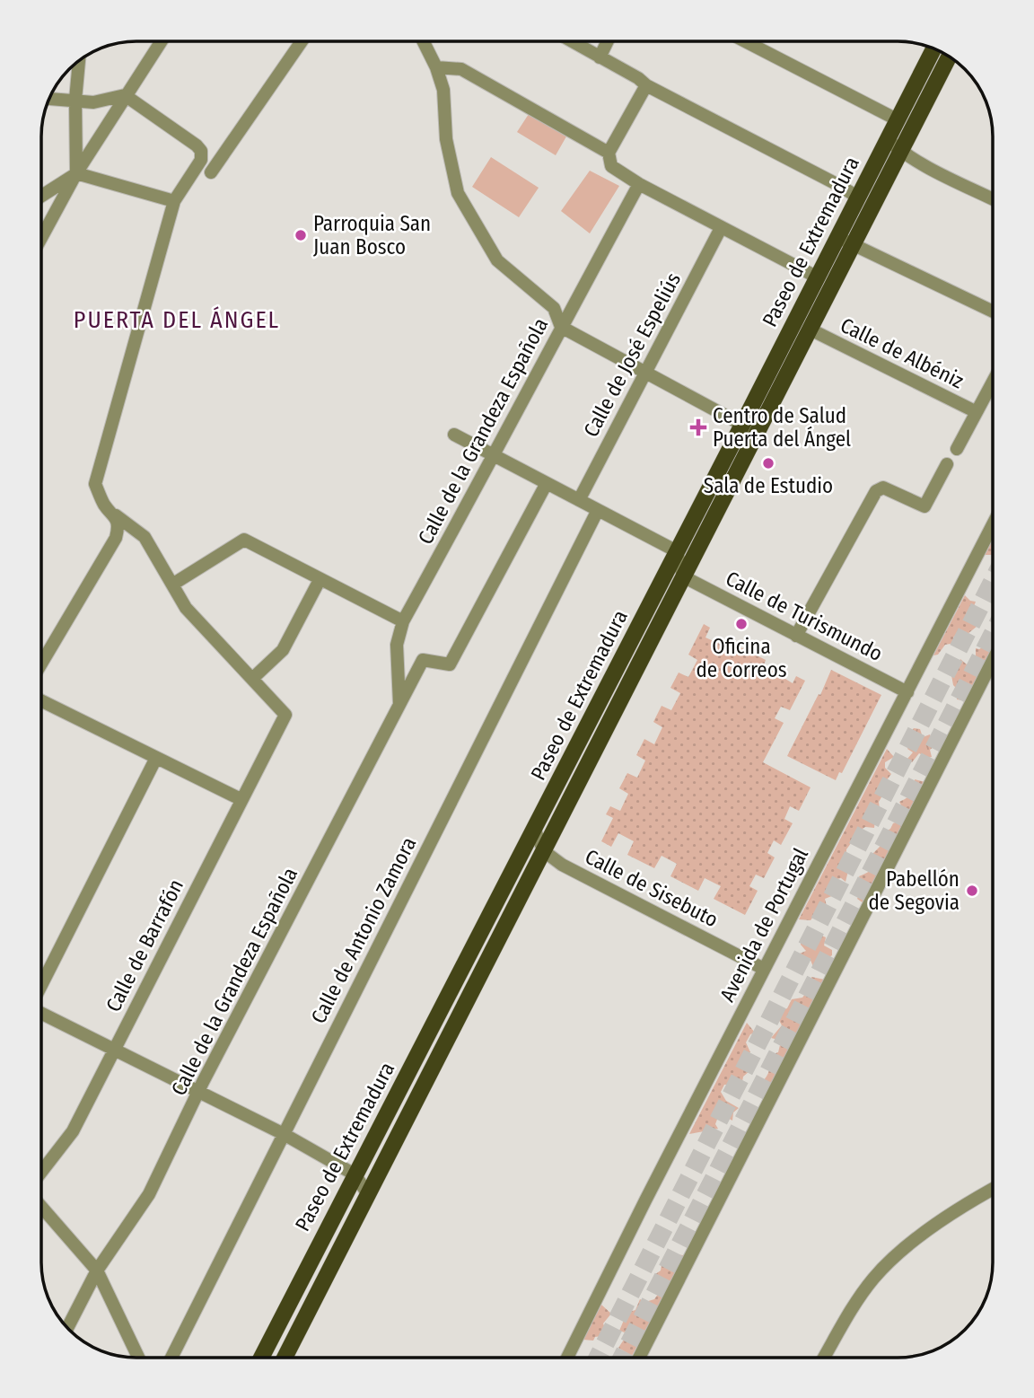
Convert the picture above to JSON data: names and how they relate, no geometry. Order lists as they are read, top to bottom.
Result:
{
  "streets": {
    "main road": ["Paseo de Extremadura"],
    "street": [
      "Calle de Albéniz",
      "Calle de José Espeliús",
      "Calle de la Grandeza Española",
      "Calle de Turismundo",
      "Calle de Sisebuto",
      "Avenida de Portugal",
      "Calle de Antonio Zamora",
      "Calle de Barrafón"
    ]
  },
  "crossings": [
    ["Paseo de Extremadura", "Calle de Albéniz"],
    ["Paseo de Extremadura", "Calle de Turismundo"],
    ["Paseo de Extremadura", "Calle de Sisebuto"],
    ["Calle de Turismundo", "Avenida de Portugal"],
    ["Calle de Sisebuto", "Avenida de Portugal"]
  ],
  "districts": ["PUERTA DEL ÁNGEL"],
  "places": {
    "other": [
      "Parroquia San Juan Bosco",
      "Sala de Estudio",
      "Oficina de Correos",
      "Pabellón de Segovia"
    ],
    "health": ["Centro de Salud Puerta del Ángel"]
  }
}
